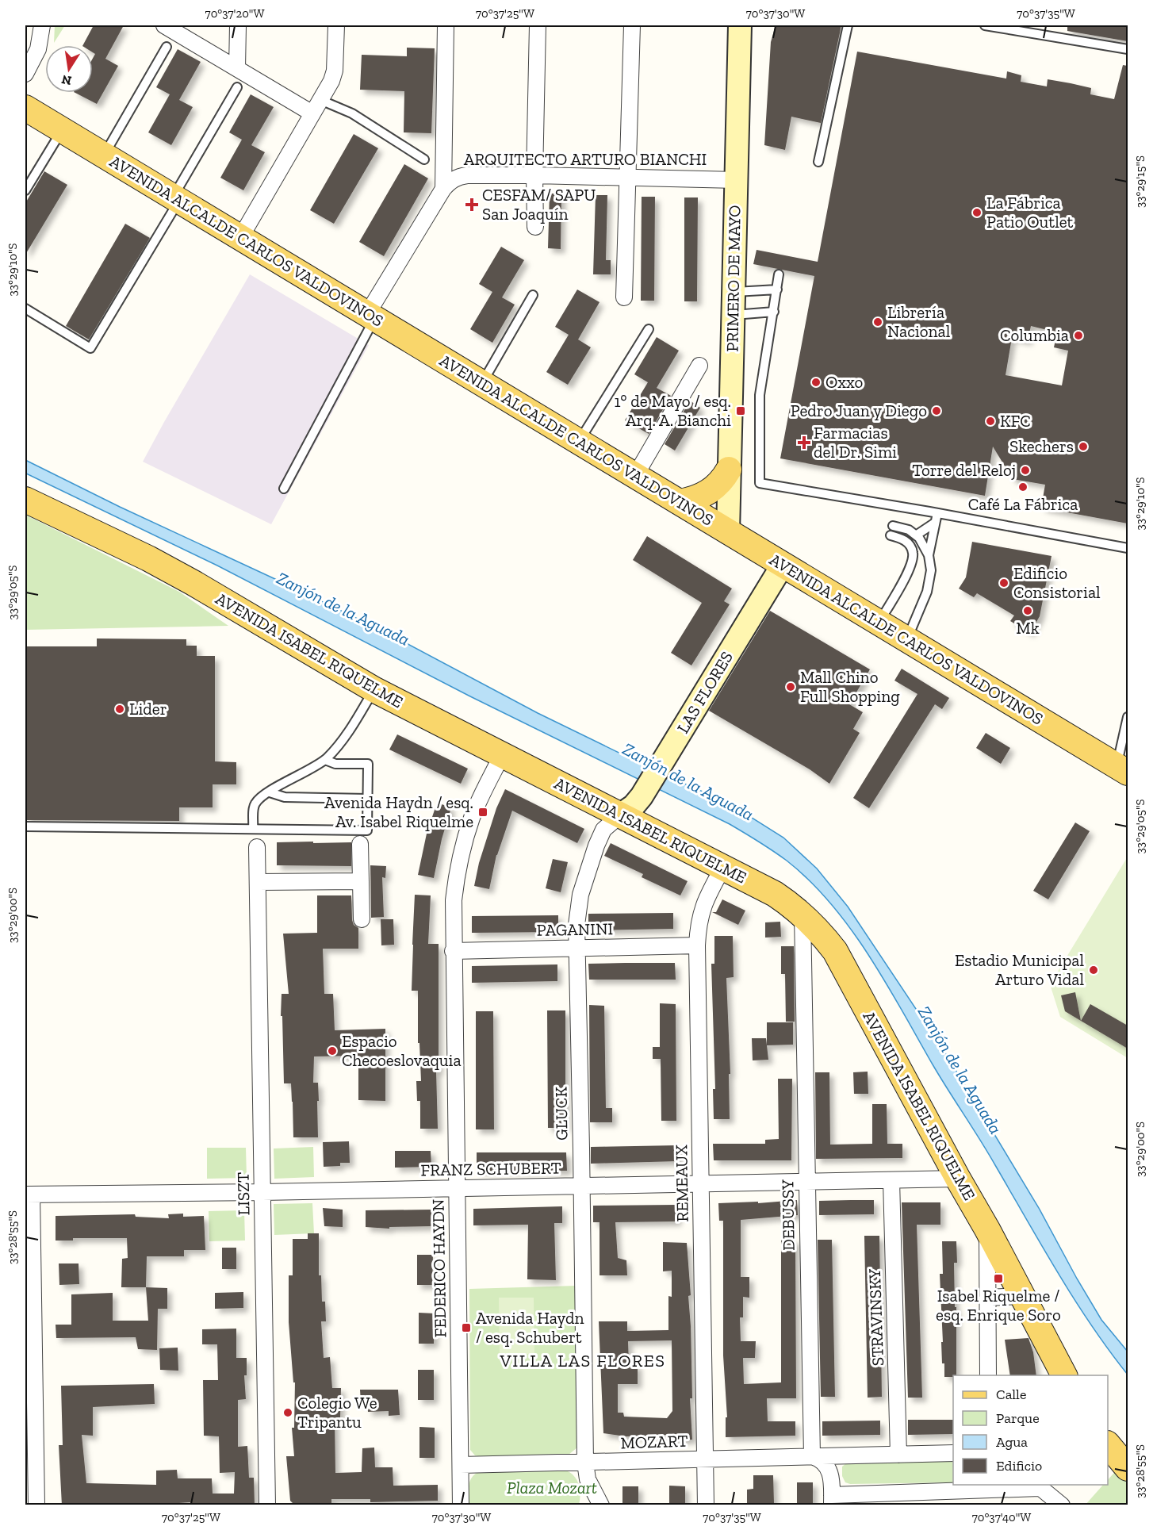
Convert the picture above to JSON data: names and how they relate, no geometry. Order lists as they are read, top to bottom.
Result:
{
  "streets": {
    "main road": ["AVENIDA ALCALDE CARLOS VALDOVINOS", "AVENIDA ISABEL RIQUELME"],
    "street": [
      "ARQUITECTO ARTURO BIANCHI",
      "PRIMERO DE MAYO",
      "LAS FLORES",
      "PAGANINI",
      "GLUCK",
      "FRANZ SCHUBERT",
      "REMEAUX",
      "LISZT",
      "DEBUSSY",
      "FEDERICO HAYDN",
      "STRAVINSKY",
      "MOZART"
    ]
  },
  "crossings": [
    ["ARQUITECTO ARTURO BIANCHI", "AVENIDA ALCALDE CARLOS VALDOVINOS"],
    ["ARQUITECTO ARTURO BIANCHI", "PRIMERO DE MAYO"],
    ["AVENIDA ALCALDE CARLOS VALDOVINOS", "PRIMERO DE MAYO"],
    ["AVENIDA ALCALDE CARLOS VALDOVINOS", "LAS FLORES"],
    ["AVENIDA ISABEL RIQUELME", "LAS FLORES"],
    ["AVENIDA ISABEL RIQUELME", "GLUCK"],
    ["AVENIDA ISABEL RIQUELME", "FRANZ SCHUBERT"],
    ["AVENIDA ISABEL RIQUELME", "REMEAUX"],
    ["AVENIDA ISABEL RIQUELME", "DEBUSSY"],
    ["AVENIDA ISABEL RIQUELME", "FEDERICO HAYDN"],
    ["LAS FLORES", "GLUCK"],
    ["PAGANINI", "GLUCK"],
    ["PAGANINI", "REMEAUX"],
    ["PAGANINI", "FEDERICO HAYDN"],
    ["GLUCK", "FRANZ SCHUBERT"],
    ["GLUCK", "MOZART"],
    ["FRANZ SCHUBERT", "REMEAUX"],
    ["FRANZ SCHUBERT", "LISZT"],
    ["FRANZ SCHUBERT", "DEBUSSY"],
    ["FRANZ SCHUBERT", "FEDERICO HAYDN"],
    ["FRANZ SCHUBERT", "STRAVINSKY"],
    ["REMEAUX", "MOZART"],
    ["DEBUSSY", "MOZART"],
    ["FEDERICO HAYDN", "MOZART"],
    ["STRAVINSKY", "MOZART"]
  ],
  "districts": ["VILLA LAS FLORES"],
  "water": ["Zanjón de la Aguada"],
  "parks": ["Plaza Mozart"],
  "places": {
    "health": ["CESFAM/ SAPU San Joaquín", "Farmacias del Dr. Simi"],
    "other": [
      "La Fábrica Patio Outlet",
      "Librería Nacional",
      "Columbia",
      "Oxxo",
      "Pedro Juan y Diego",
      "KFC",
      "Skechers",
      "Torre del Reloj",
      "Café La Fábrica",
      "Edificio Consistorial",
      "Mk",
      "Mall Chino Full Shopping",
      "Lider",
      "Estadio Municipal Arturo Vidal",
      "Espacio Checoeslovaquia",
      "Colegio We Tripantu"
    ],
    "transit": [
      "1° de Mayo / esq. Arq. A. Bianchi",
      "Avenida Haydn / esq. Av. Isabel Riquelme",
      "Isabel Riquelme / esq. Enrique Soro",
      "Avenida Haydn / esq. Schubert"
    ]
  },
  "legend": [
    "Calle",
    "Parque",
    "Agua",
    "Edificio"
  ],
  "north": "bottom",
  "coordinates": [
    "70°37'20\"W",
    "70°37'25\"W",
    "70°37'30\"W",
    "70°37'35\"W",
    "33°29'15\"S",
    "33°29'10\"S",
    "33°29'05\"S",
    "33°29'00\"S",
    "33°28'55\"S",
    "70°37'40\"W"
  ]
}
